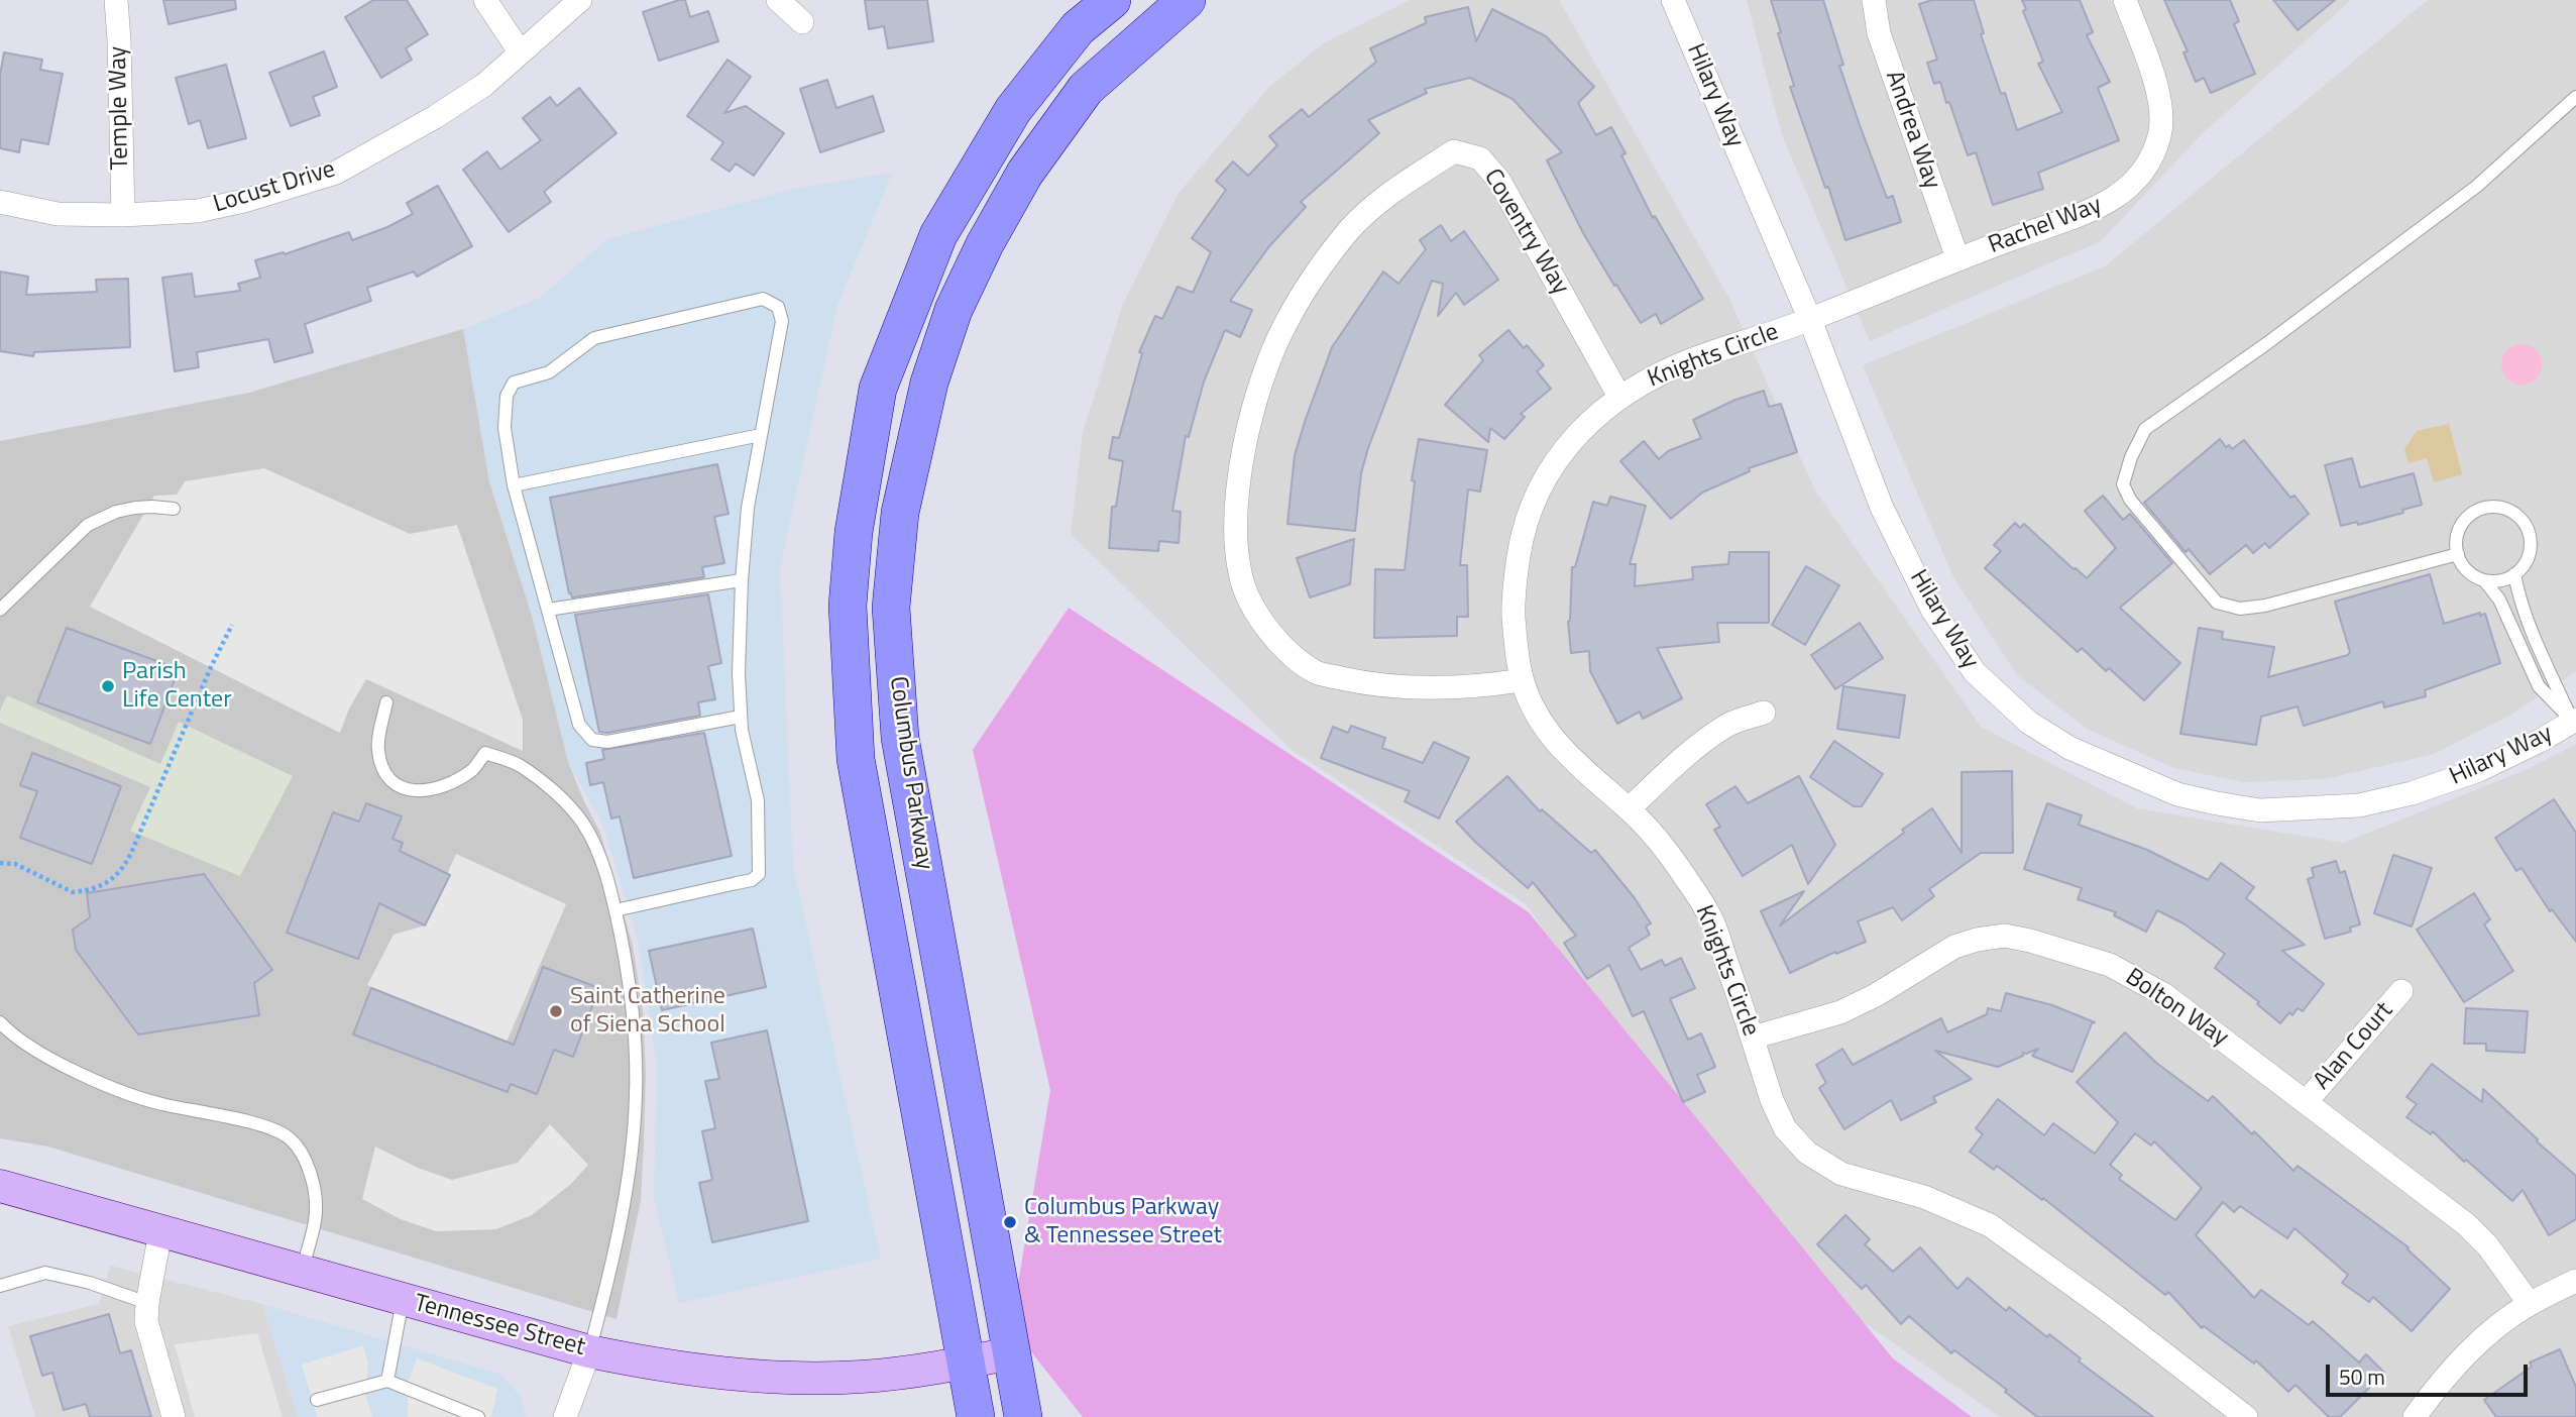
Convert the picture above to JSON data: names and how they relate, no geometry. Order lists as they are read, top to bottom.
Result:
{
  "streets": {
    "main road": ["Columbus Parkway", "Tennessee Street"],
    "street": [
      "Hilary Way",
      "Temple Way",
      "Andrea Way",
      "Locust Drive",
      "Rachel Way",
      "Coventry Way",
      "Knights Circle",
      "Bolton Way",
      "Alan Court"
    ]
  },
  "crossings": [
    ["Hilary Way", "Rachel Way"],
    ["Hilary Way", "Knights Circle"],
    ["Temple Way", "Locust Drive"],
    ["Andrea Way", "Rachel Way"],
    ["Rachel Way", "Knights Circle"],
    ["Coventry Way", "Knights Circle"],
    ["Knights Circle", "Bolton Way"],
    ["Columbus Parkway", "Tennessee Street"],
    ["Bolton Way", "Alan Court"]
  ],
  "places": ["Parish Life Center", "Saint Catherine of Siena School", "Columbus Parkway & Tennessee Street"],
  "scale_bar": "50 m"
}
